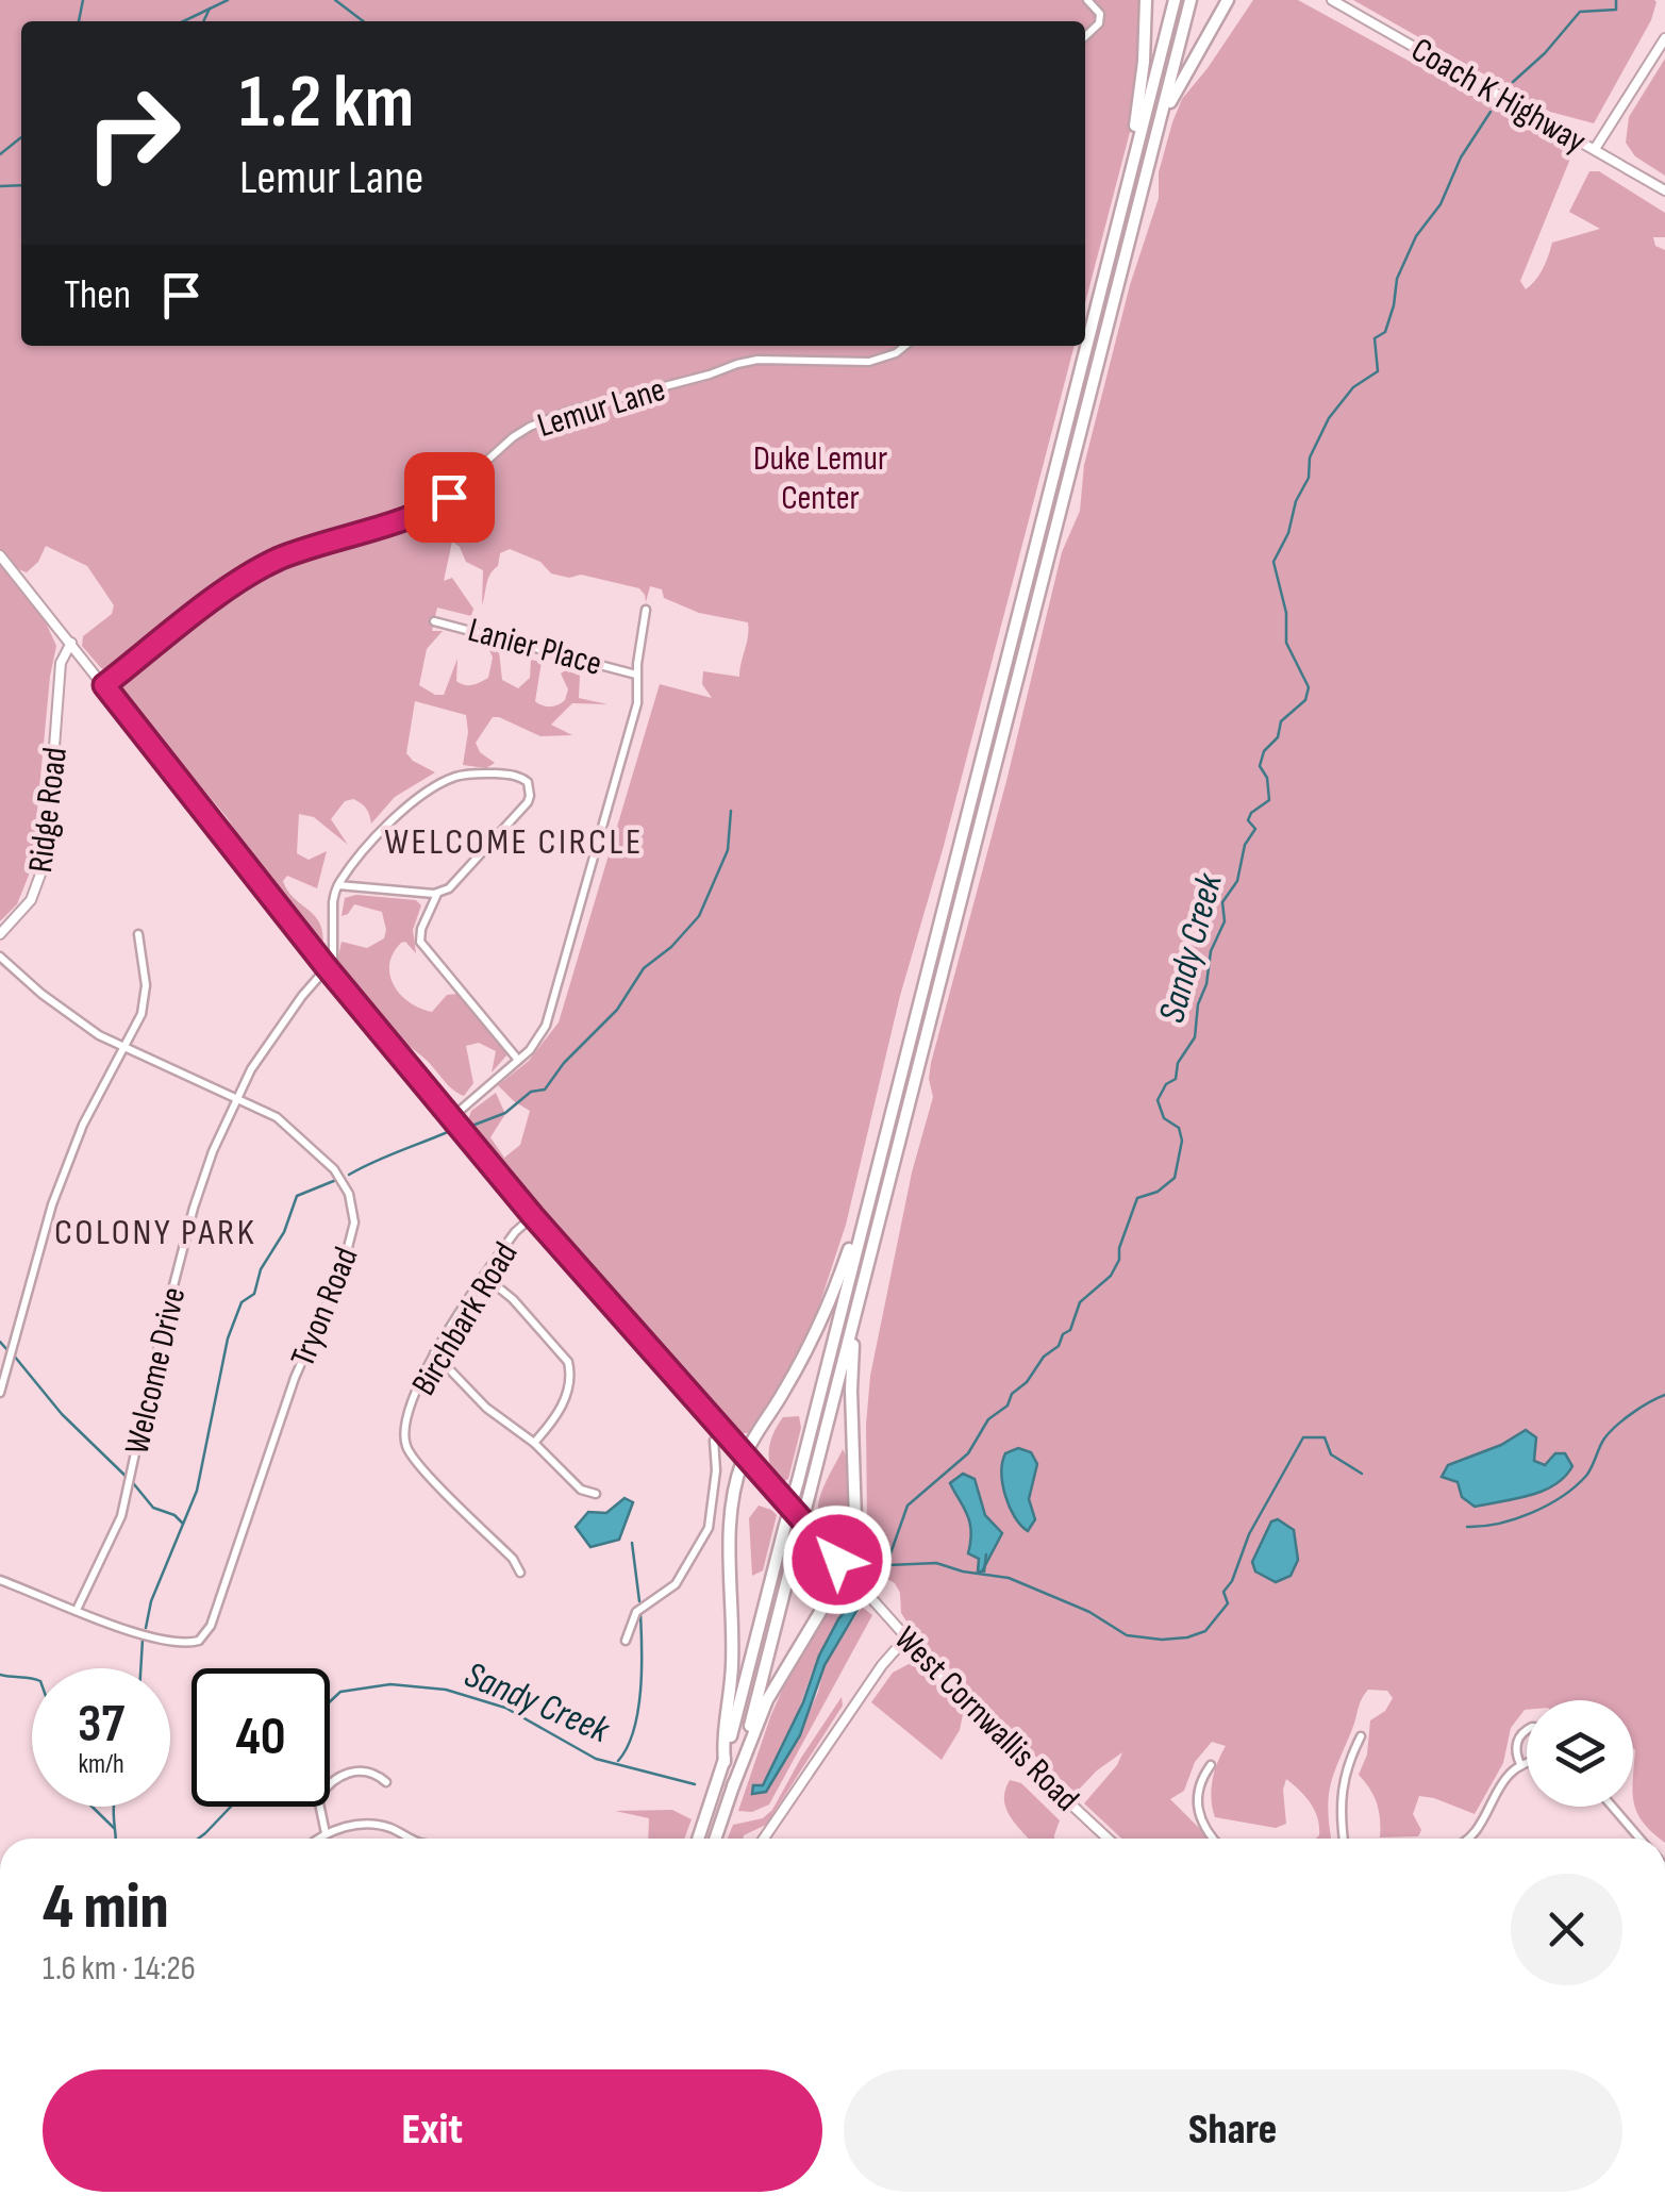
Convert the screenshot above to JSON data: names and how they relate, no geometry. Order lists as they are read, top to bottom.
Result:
{
  "streets": {
    "street": [
      "Coach K Highway",
      "Lemur Lane",
      "Lanier Place",
      "Ridge Road",
      "Tryon Road",
      "Birchbark Road",
      "Welcome Drive",
      "West Cornwallis Road"
    ]
  },
  "crossings": [
    ["Lemur Lane", "West Cornwallis Road"],
    ["Ridge Road", "West Cornwallis Road"],
    ["Tryon Road", "Welcome Drive"],
    ["Birchbark Road", "West Cornwallis Road"],
    ["Welcome Drive", "West Cornwallis Road"]
  ],
  "districts": ["WELCOME CIRCLE", "COLONY PARK"],
  "water": ["Sandy Creek"],
  "parks": ["Duke Lemur Center"],
  "page": {
    "turn": ["1.2 km", "Lemur Lane"],
    "then": "Then",
    "speed": "37 km/h",
    "limit": "40",
    "heading": ["4 min", "1.6 km · 14:26"],
    "buttons": ["Exit", "Share"]
  }
}
